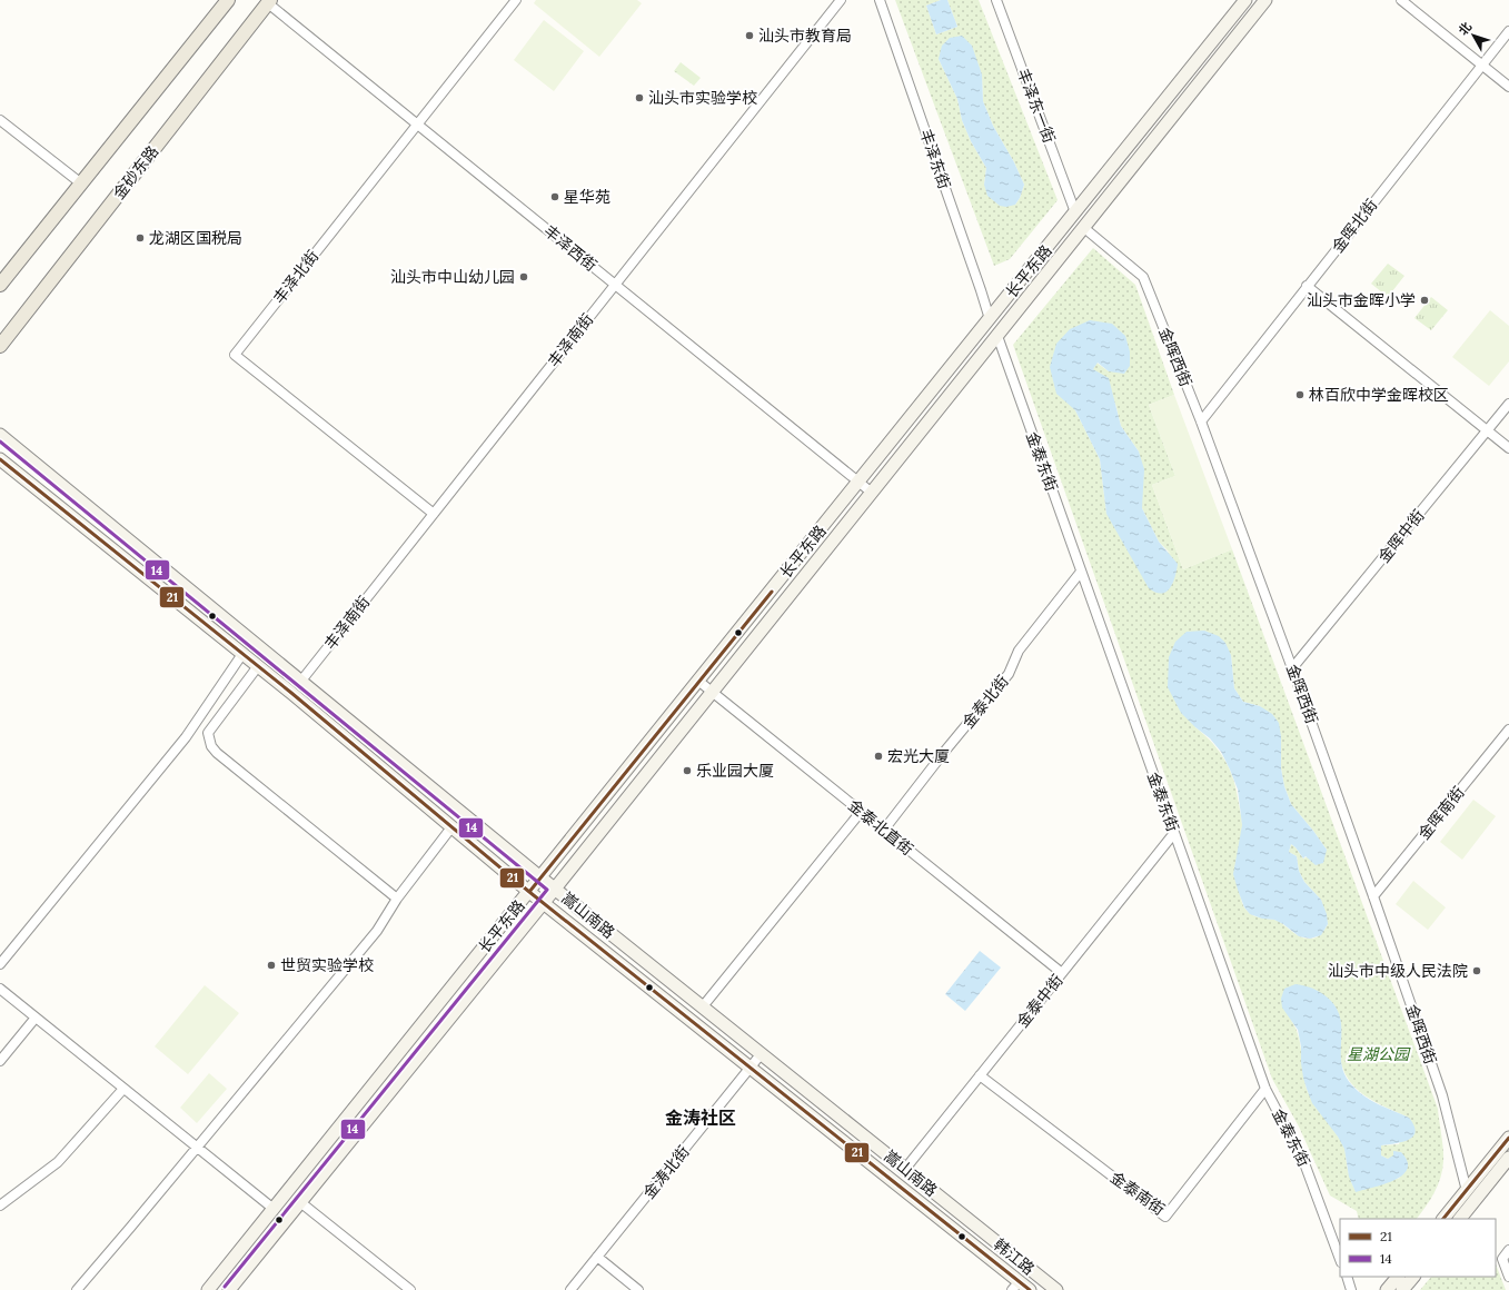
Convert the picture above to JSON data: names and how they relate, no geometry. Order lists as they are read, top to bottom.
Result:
{
  "streets": {
    "main road": ["金砂东路"],
    "street": [
      "丰泽东一街",
      "丰泽东街",
      "金晖北街",
      "丰泽西街",
      "长平东路",
      "丰泽北街",
      "丰泽南街",
      "金晖西街",
      "金泰东街",
      "金晖中街",
      "金泰北街",
      "金晖南街",
      "金泰北直街",
      "嵩山南路",
      "金泰中街",
      "金涛北街",
      "金泰南街",
      "韩江路"
    ]
  },
  "crossings": [
    ["丰泽东一街", "长平东路"],
    ["丰泽东街", "长平东路"],
    ["金砂东路", "丰泽西街"],
    ["金晖北街", "金晖西街"],
    ["丰泽西街", "长平东路"],
    ["丰泽西街", "丰泽北街"],
    ["丰泽西街", "丰泽南街"],
    ["长平东路", "金晖西街"],
    ["长平东路", "金泰东街"],
    ["长平东路", "金泰北直街"],
    ["长平东路", "嵩山南路"],
    ["丰泽北街", "丰泽南街"],
    ["丰泽南街", "嵩山南路"],
    ["金晖西街", "金晖中街"],
    ["金晖西街", "金晖南街"],
    ["金泰东街", "金泰北街"],
    ["金泰东街", "金泰中街"],
    ["金泰东街", "金泰南街"],
    ["金泰北街", "金泰北直街"],
    ["金泰北直街", "金泰中街"],
    ["嵩山南路", "金泰中街"],
    ["嵩山南路", "金涛北街"],
    ["嵩山南路", "韩江路"],
    ["金泰中街", "金泰南街"]
  ],
  "districts": ["金涛社区"],
  "parks": ["星湖公园"],
  "places": [
    "汕头市教育局",
    "汕头市实验学校",
    "星华苑",
    "龙湖区国税局",
    "汕头市中山幼儿园",
    "汕头市金晖小学",
    "林百欣中学金晖校区",
    "宏光大厦",
    "乐业园大厦",
    "世贸实验学校",
    "汕头市中级人民法院"
  ],
  "lines": ["transit line 14", "transit line 21"],
  "legend": ["21", "14"],
  "north": "top left"
}
